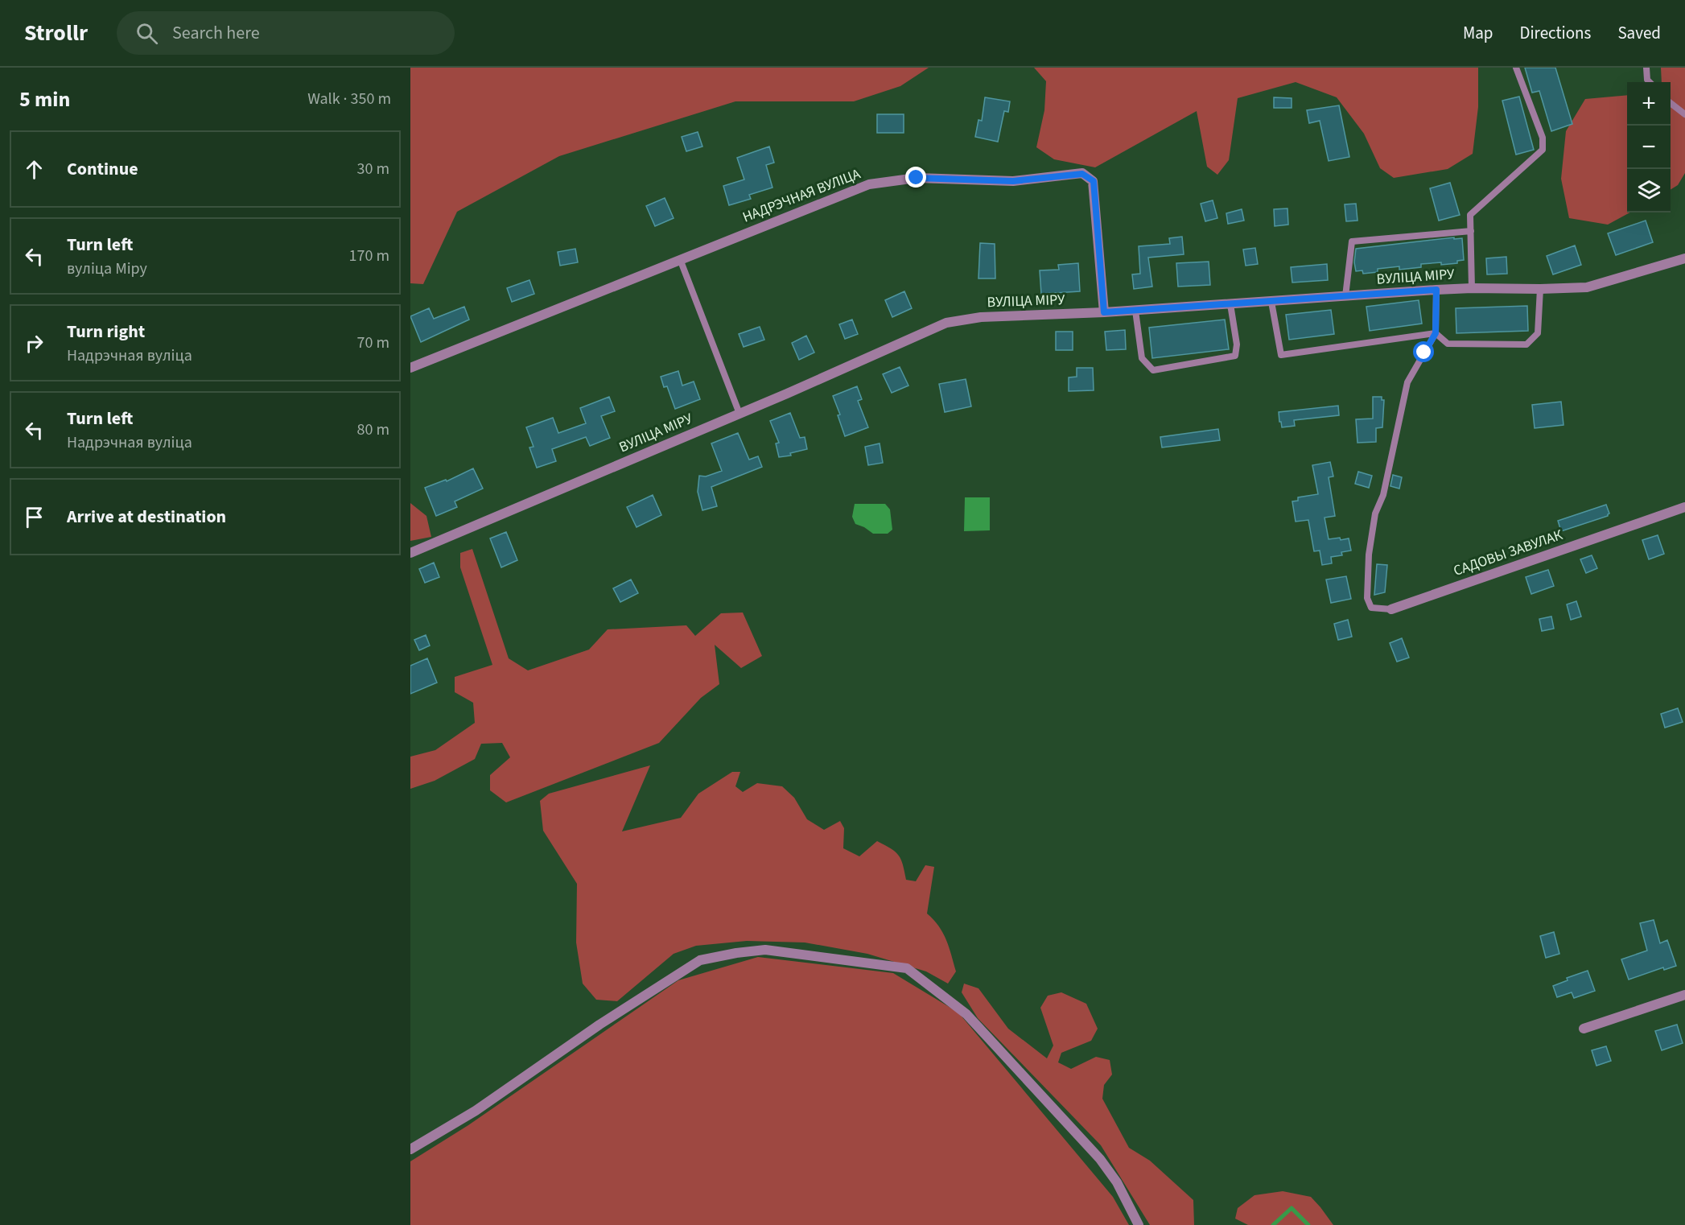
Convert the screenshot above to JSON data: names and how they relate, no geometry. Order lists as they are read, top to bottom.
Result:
{
  "streets": {
    "street": ["НАДРЭЧНАЯ ВУЛІЦА", "ВУЛІЦА МІРУ", "САДОВЫ ЗАВУЛАК"]
  },
  "crossings": [
    ["НАДРЭЧНАЯ ВУЛІЦА", "ВУЛІЦА МІРУ"]
  ],
  "page": {
    "header": "Strollr",
    "search": "Search here",
    "nav": ["Map", "Directions", "Saved"],
    "heading": ["5 min", "Walk · 350 m"],
    "map_buttons": ["+", "−"],
    "list": [
      ["Continue", "30 m"],
      ["Turn left", "вуліца Міру", "170 m"],
      ["Turn right", "Надрэчная вуліца", "70 m"],
      ["Turn left", "Надрэчная вуліца", "80 m"],
      "Arrive at destination"
    ]
  }
}
